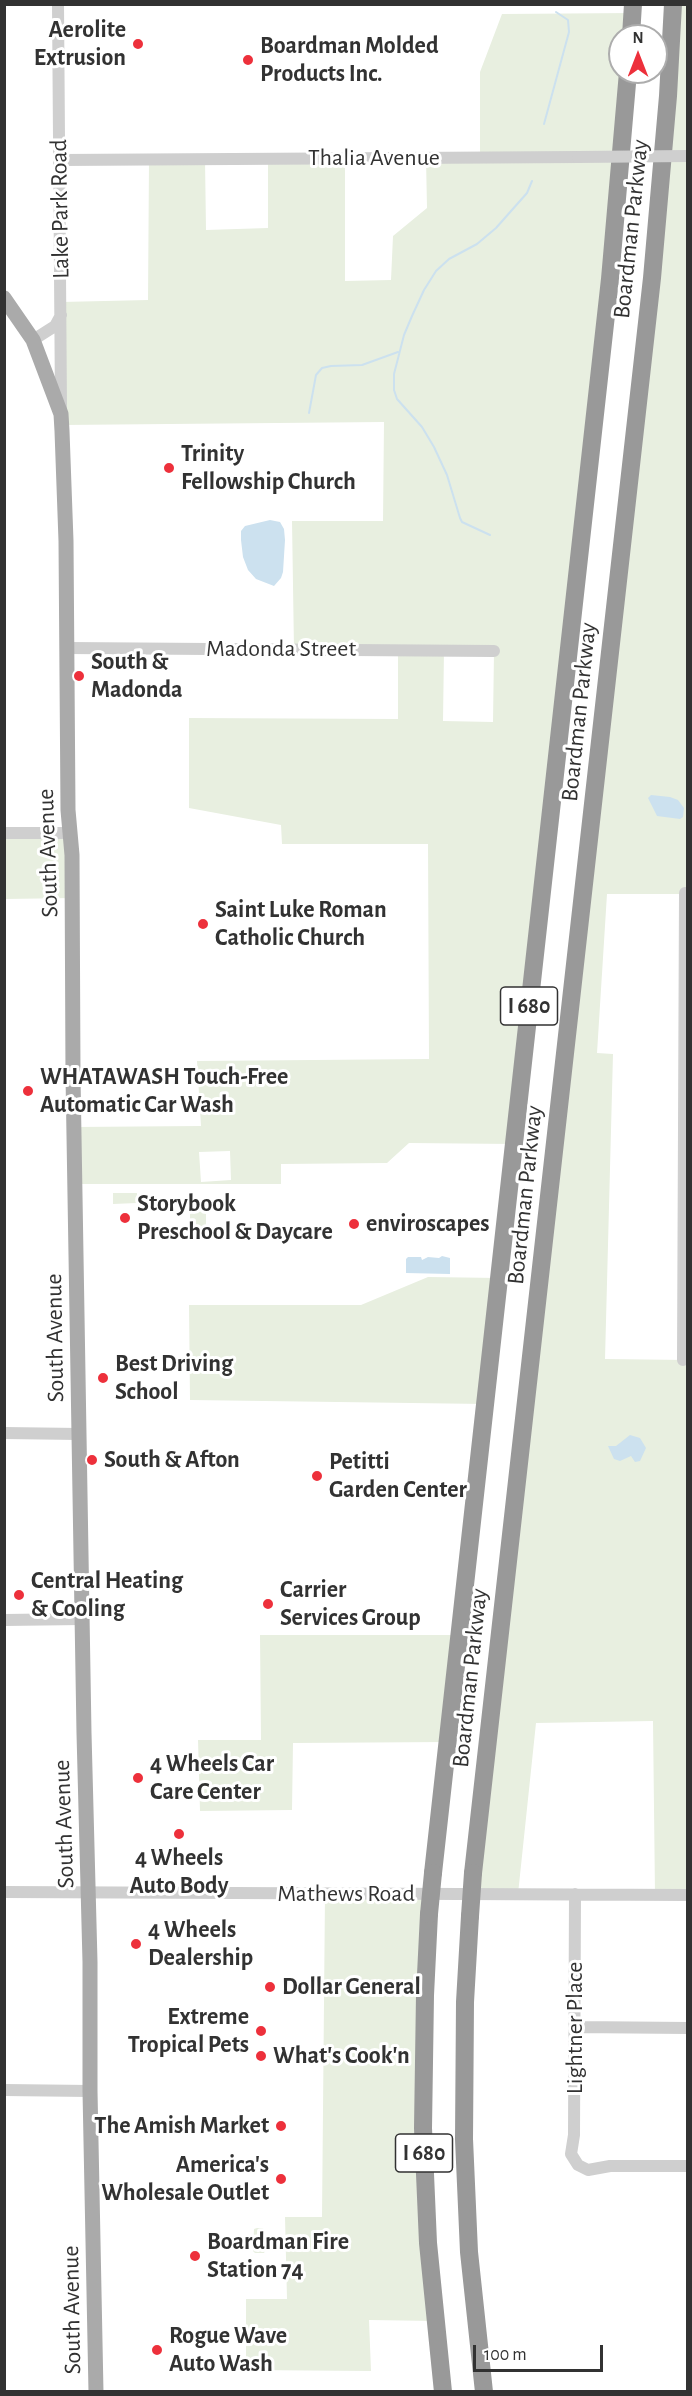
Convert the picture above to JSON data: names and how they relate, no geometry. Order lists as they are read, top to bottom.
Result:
{
  "streets": {
    "highway": ["Boardman Parkway", "I 680"],
    "main road": ["South Avenue"],
    "street": [
      "Thalia Avenue",
      "Lake Park Road",
      "Madonda Street",
      "Mathews Road",
      "Lightner Place"
    ]
  },
  "crossings": [
    ["Thalia Avenue", "Lake Park Road"],
    ["Lake Park Road", "South Avenue"],
    ["Madonda Street", "South Avenue"],
    ["South Avenue", "Mathews Road"],
    ["Mathews Road", "Lightner Place"]
  ],
  "places": [
    "Aerolite Extrusion",
    "Boardman Molded Products Inc.",
    "Trinity Fellowship Church",
    "South & Madonda",
    "Saint Luke Roman Catholic Church",
    "WHATAWASH Touch-Free Automatic Car Wash",
    "Storybook Preschool & Daycare",
    "enviroscapes",
    "Best Driving School",
    "South & Afton",
    "Petitti Garden Center",
    "Central Heating & Cooling",
    "Carrier Services Group",
    "4 Wheels Car Care Center",
    "4 Wheels Auto Body",
    "4 Wheels Dealership",
    "Dollar General",
    "Extreme Tropical Pets",
    "What's Cook'n",
    "The Amish Market",
    "America's Wholesale Outlet",
    "Boardman Fire Station 74",
    "Rogue Wave Auto Wash"
  ],
  "scale_bar": "100 m",
  "north": "top"
}
